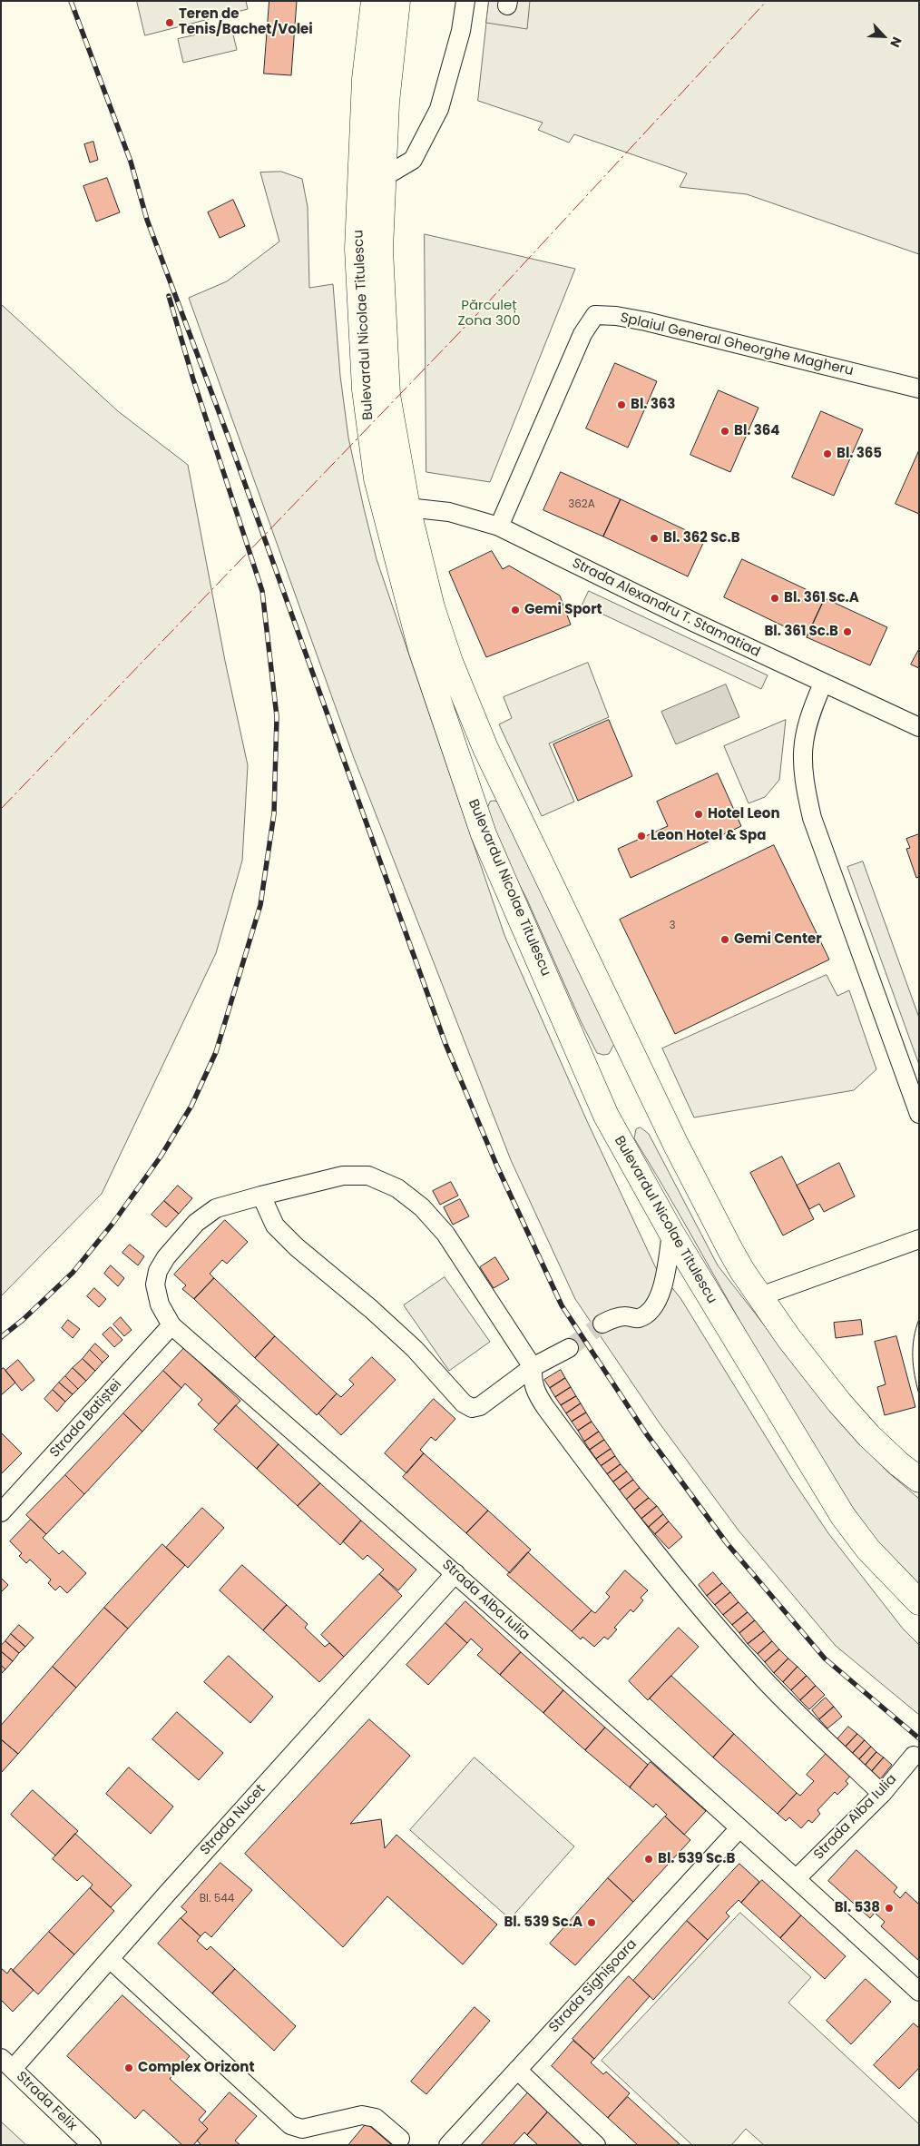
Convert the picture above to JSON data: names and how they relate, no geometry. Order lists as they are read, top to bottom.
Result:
{
  "streets": {
    "main road": ["Bulevardul Nicolae Titulescu"],
    "street": [
      "Splaiul General Gheorghe Magheru",
      "Strada Alexandru T. Stamatiad",
      "Strada Batiștei",
      "Strada Alba Iulia",
      "Strada Nucet",
      "Strada Sighișoara",
      "Strada Felix"
    ]
  },
  "crossings": [
    ["Bulevardul Nicolae Titulescu", "Strada Alexandru T. Stamatiad"],
    ["Splaiul General Gheorghe Magheru", "Strada Alexandru T. Stamatiad"],
    ["Strada Batiștei", "Strada Alba Iulia"],
    ["Strada Alba Iulia", "Strada Nucet"],
    ["Strada Alba Iulia", "Strada Sighișoara"],
    ["Strada Nucet", "Strada Felix"]
  ],
  "parks": ["Părculeț Zona 300"],
  "places": [
    "Teren de Tenis/Bachet/Volei",
    "Bl. 363",
    "Bl. 364",
    "Bl. 365",
    "Bl. 362 Sc.B",
    "Bl. 361 Sc.A",
    "Gemi Sport",
    "Bl. 361 Sc.B",
    "Hotel Leon",
    "Leon Hotel & Spa",
    "Gemi Center",
    "Bl. 539 Sc.B",
    "Bl. 538",
    "Bl. 539 Sc.A",
    "Complex Orizont"
  ],
  "house_numbers": ["362A", "3", "Bl. 544"],
  "north": "bottom right"
}
